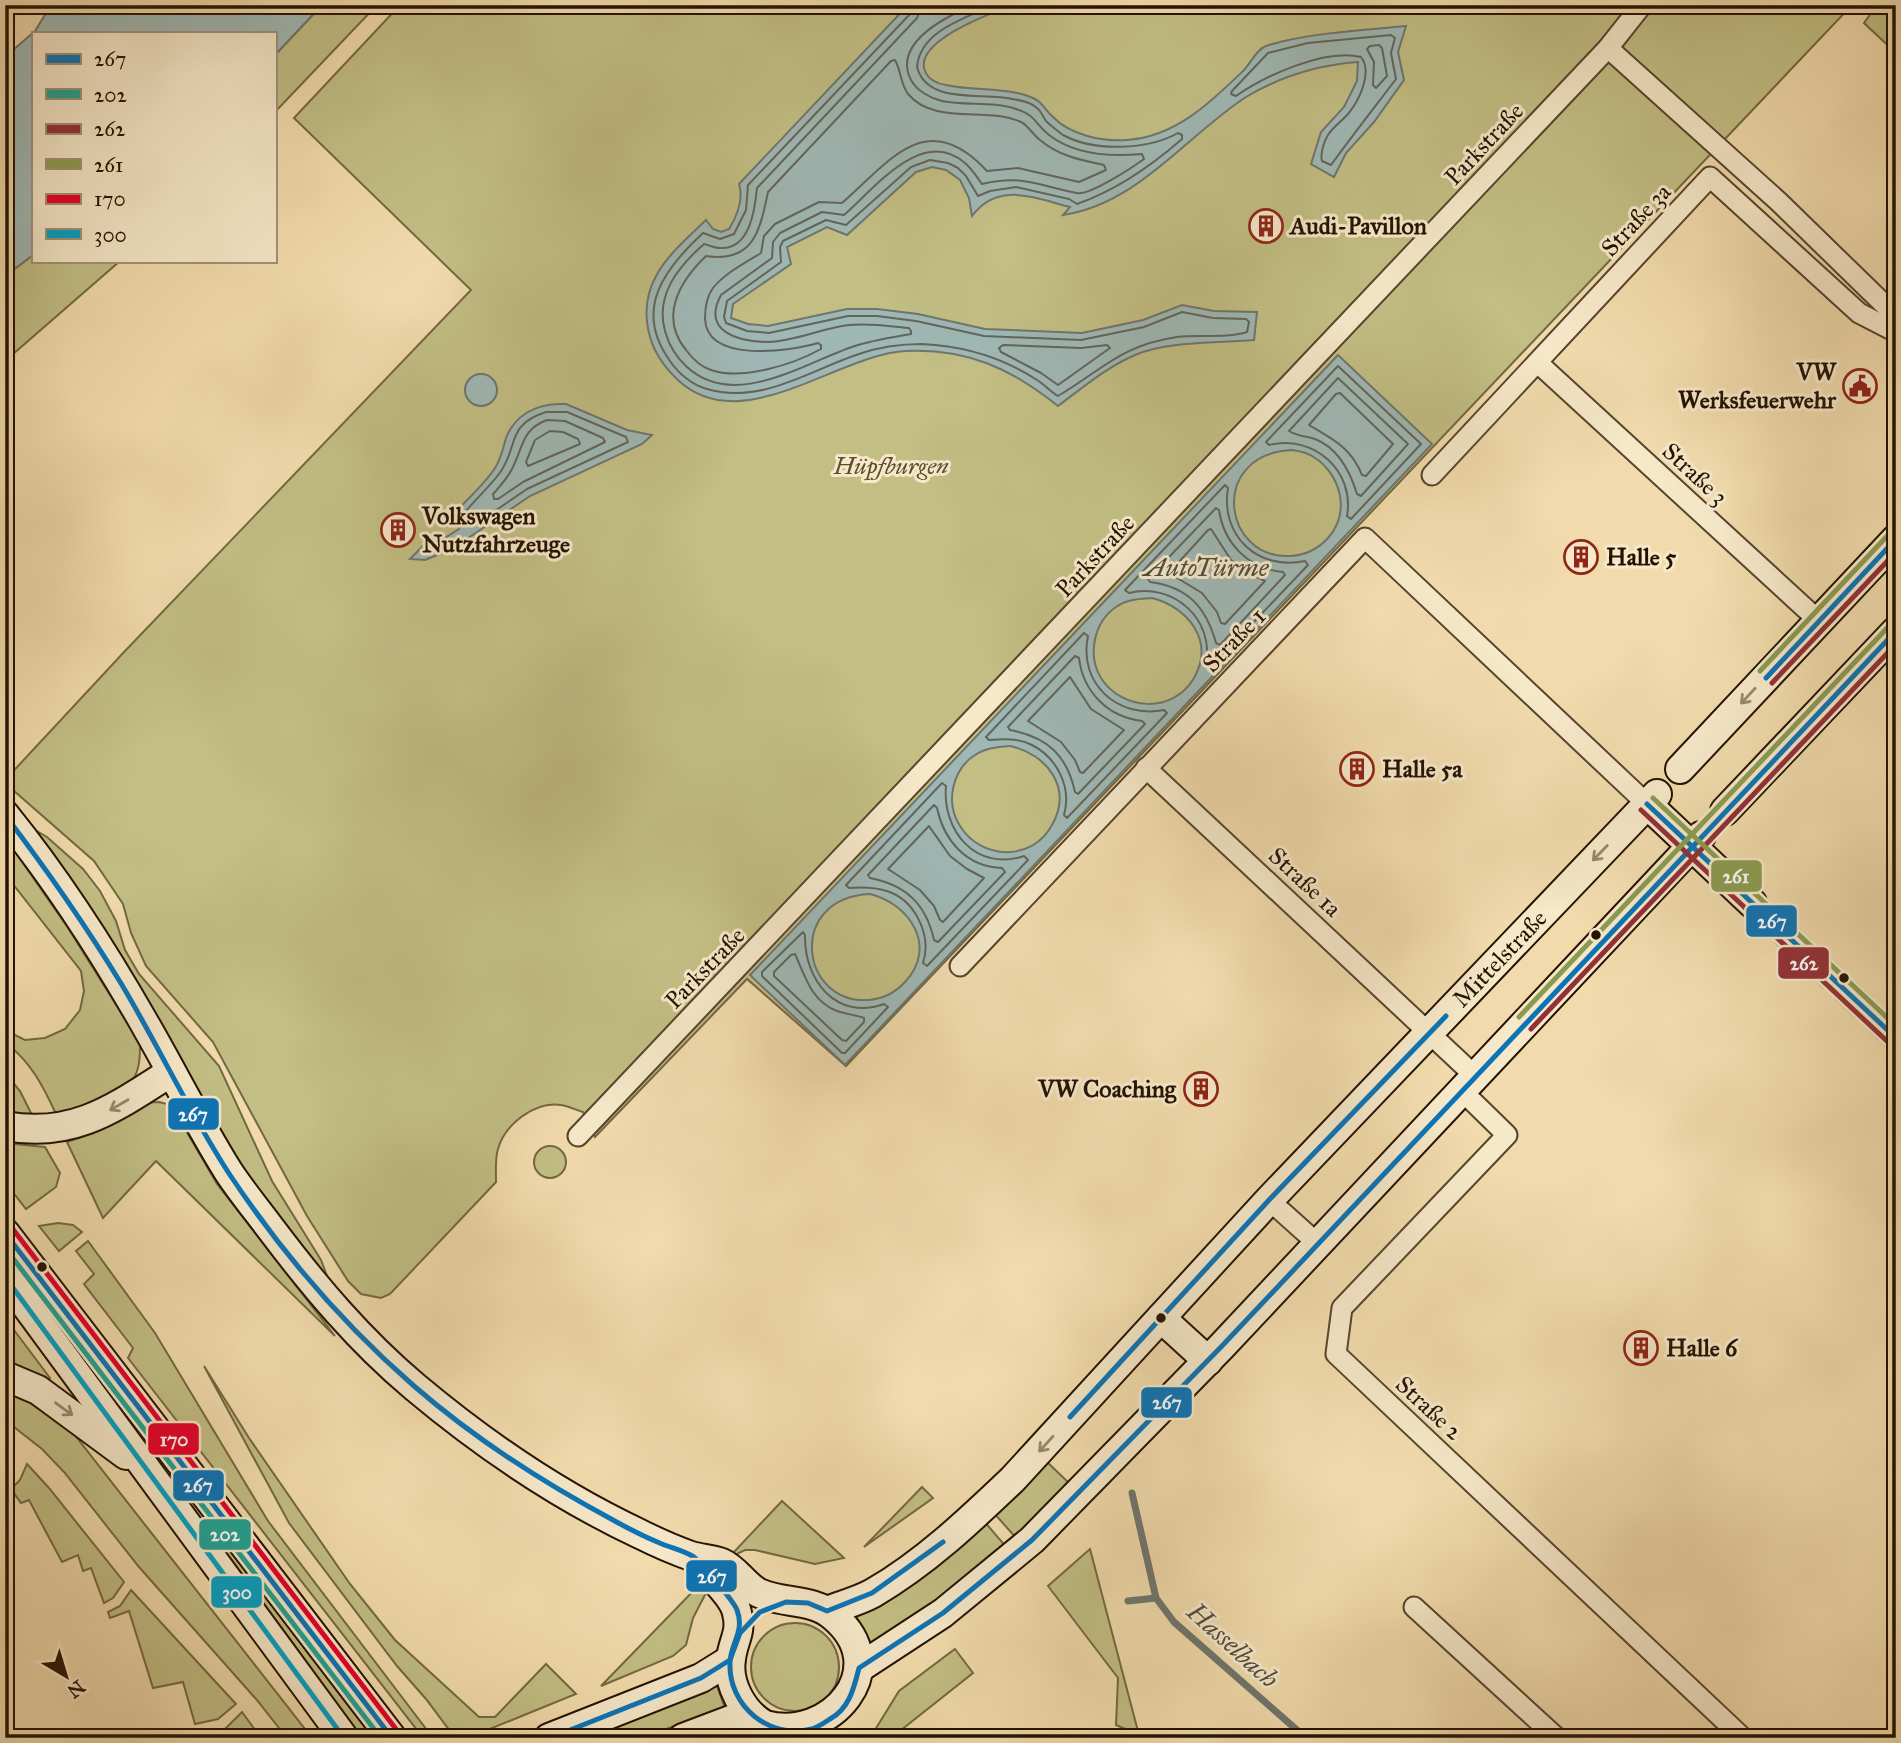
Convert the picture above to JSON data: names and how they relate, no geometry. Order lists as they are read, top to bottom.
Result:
{
  "streets": {
    "street": [
      "Parkstraße",
      "Straße 3a",
      "Straße 3",
      "Straße 1",
      "Straße 1a",
      "Mittelstraße",
      "Straße 2"
    ]
  },
  "crossings": [
    ["Straße 3a", "Straße 3"],
    ["Straße 1", "Straße 1a"],
    ["Straße 1", "Mittelstraße"],
    ["Straße 1a", "Mittelstraße"],
    ["Straße 1a", "Straße 2"]
  ],
  "water": ["AutoTürme", "Hasselbach"],
  "parks": ["Hüpfburgen"],
  "places": {
    "building": [
      "Audi-Pavillon",
      "Volkswagen Nutzfahrzeuge",
      "Halle 5",
      "Halle 5a",
      "VW Coaching",
      "Halle 6"
    ],
    "public building": ["VW Werksfeuerwehr"]
  },
  "lines": [
    "transit line 261",
    "transit line 267",
    "transit line 262",
    "transit line 170",
    "transit line 202",
    "transit line 300"
  ],
  "legend": [
    "267",
    "202",
    "262",
    "261",
    "170",
    "300"
  ],
  "north": "bottom right"
}
